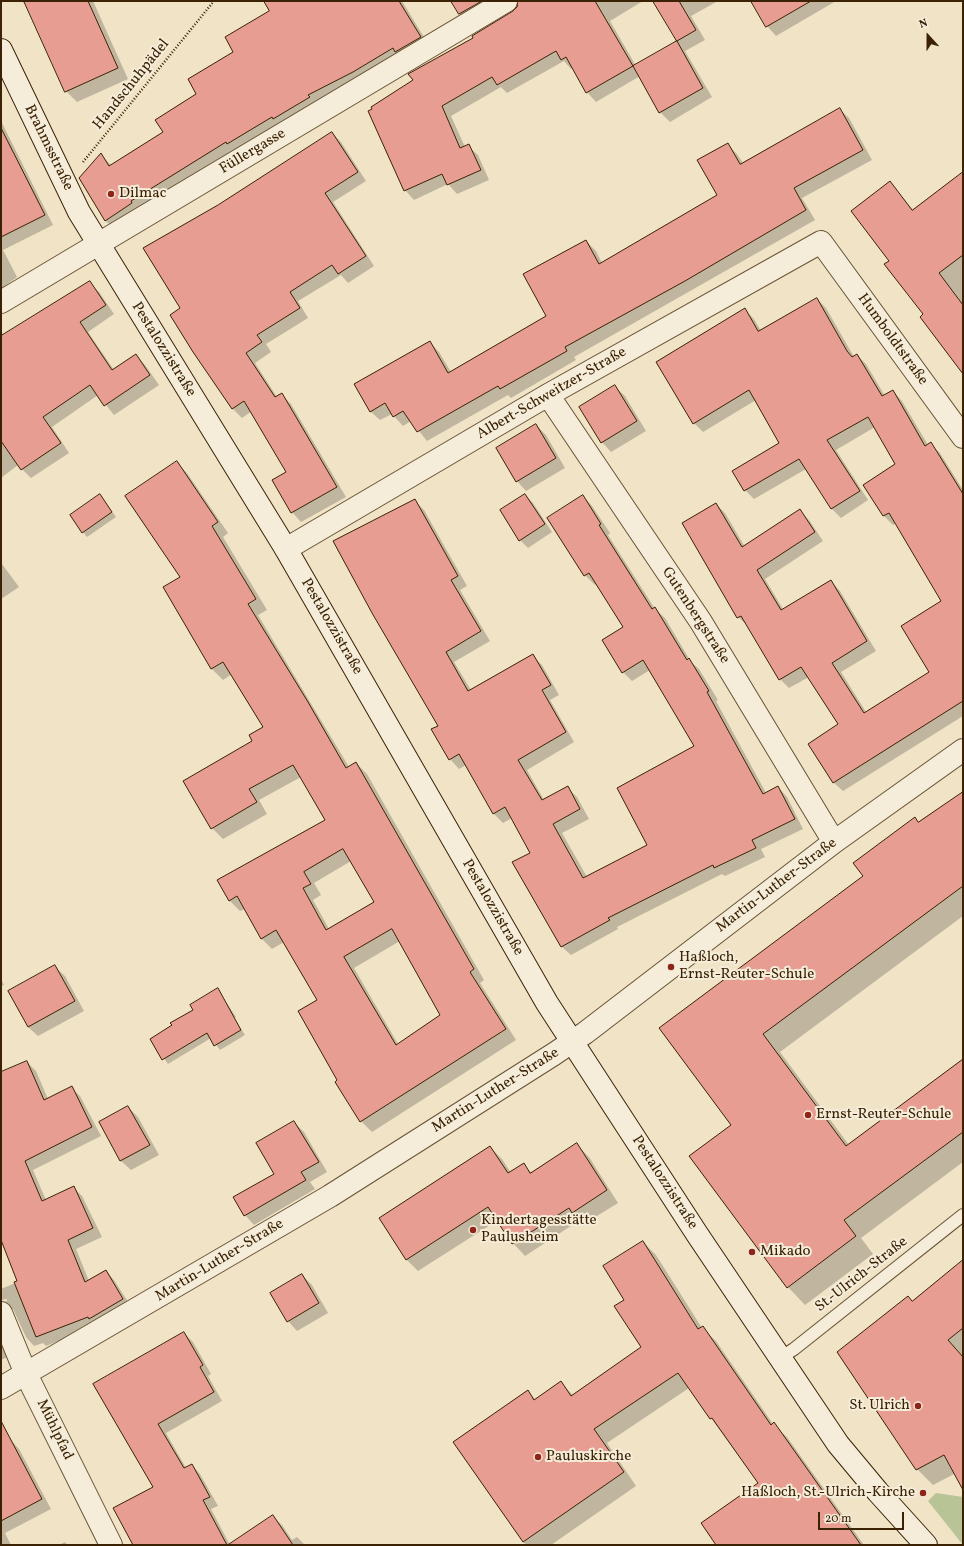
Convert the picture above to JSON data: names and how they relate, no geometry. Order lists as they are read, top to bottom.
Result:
{
  "streets": {
    "street": [
      "Brahmsstraße",
      "Füllergasse",
      "Humboldtstraße",
      "Pestalozzistraße",
      "Albert-Schweitzer-Straße",
      "Gutenbergstraße",
      "Martin-Luther-Straße",
      "Mühlpfad"
    ],
    "lane": ["St.-Ulrich-Straße"],
    "path": ["Handschuhpädel"]
  },
  "crossings": [
    ["Handschuhpädel", "Brahmsstraße"],
    ["Brahmsstraße", "Füllergasse"],
    ["Brahmsstraße", "Pestalozzistraße"],
    ["Füllergasse", "Pestalozzistraße"],
    ["Humboldtstraße", "Albert-Schweitzer-Straße"],
    ["Pestalozzistraße", "Albert-Schweitzer-Straße"],
    ["Pestalozzistraße", "Martin-Luther-Straße"],
    ["Pestalozzistraße", "St.-Ulrich-Straße"],
    ["Albert-Schweitzer-Straße", "Gutenbergstraße"],
    ["Gutenbergstraße", "Martin-Luther-Straße"],
    ["Martin-Luther-Straße", "Mühlpfad"]
  ],
  "places": [
    "Dilmac",
    "Haßloch, Ernst-Reuter-Schule",
    "Ernst-Reuter-Schule",
    "Kindertagesstätte Paulusheim",
    "Mikado",
    "St. Ulrich",
    "Pauluskirche",
    "Haßloch, St.-Ulrich-Kirche"
  ],
  "scale_bar": "20 m",
  "north": "top"
}
